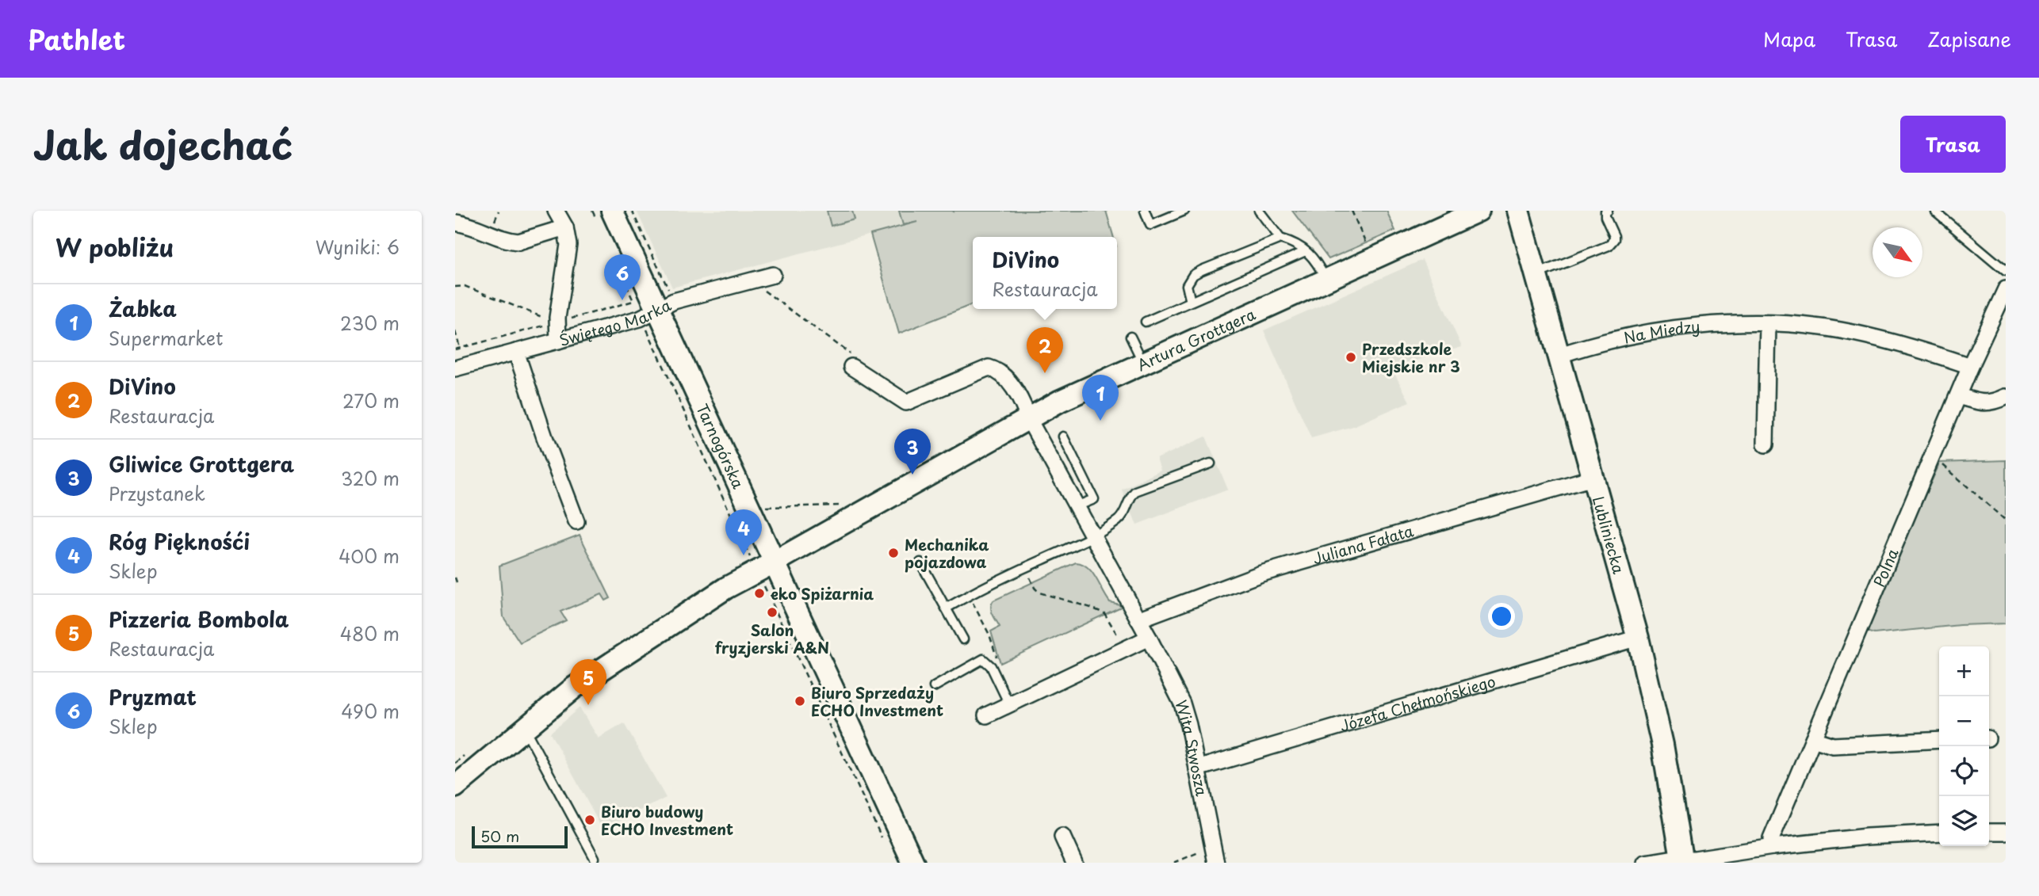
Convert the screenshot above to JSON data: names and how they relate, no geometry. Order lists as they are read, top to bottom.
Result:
{
  "streets": {
    "street": [
      "Świętego Marka",
      "Na Miedzy",
      "Artura Grottgera",
      "Tarnogórska",
      "Lubliniecka",
      "Juliana Fałata",
      "Polna",
      "Józefa Chełmońskiego",
      "Wita Stwosza"
    ]
  },
  "crossings": [
    ["Świętego Marka", "Tarnogórska"],
    ["Na Miedzy", "Lubliniecka"],
    ["Na Miedzy", "Polna"],
    ["Artura Grottgera", "Tarnogórska"],
    ["Artura Grottgera", "Wita Stwosza"],
    ["Lubliniecka", "Juliana Fałata"],
    ["Lubliniecka", "Józefa Chełmońskiego"],
    ["Juliana Fałata", "Wita Stwosza"],
    ["Józefa Chełmońskiego", "Wita Stwosza"]
  ],
  "places": [
    "Przedszkole Miejskie nr 3",
    "Mechanika pojazdowa",
    "eko Spiżarnia",
    "Salon fryzjerski A&N",
    "Biuro Sprzedaży ECHO Investment",
    "Biuro budowy ECHO Investment"
  ],
  "scale_bar": "50 m",
  "north": "bottom right",
  "page": {
    "header": "Pathlet",
    "nav": ["Mapa", "Trasa", "Zapisane"],
    "title": "Jak dojechać",
    "buttons": "Trasa",
    "heading": ["W pobliżu", "Wyniki: 6"],
    "popup": ["DiVino", "Restauracja"],
    "pins": [
      "6",
      "2",
      "1",
      "3",
      "4",
      "5"
    ],
    "list": [
      {
        "mark": "1",
        "name": "Żabka",
        "note": "Supermarket",
        "value": "230 m"
      },
      {
        "mark": "2",
        "name": "DiVino",
        "note": "Restauracja",
        "value": "270 m"
      },
      {
        "mark": "3",
        "name": "Gliwice Grottgera",
        "note": "Przystanek",
        "value": "320 m"
      },
      {
        "mark": "4",
        "name": "Róg Pięknośći",
        "note": "Sklep",
        "value": "400 m"
      },
      {
        "mark": "5",
        "name": "Pizzeria Bombola",
        "note": "Restauracja",
        "value": "480 m"
      },
      {
        "mark": "6",
        "name": "Pryzmat",
        "note": "Sklep",
        "value": "490 m"
      }
    ],
    "map_buttons": ["+", "−"],
    "scale": "50 m"
  }
}
